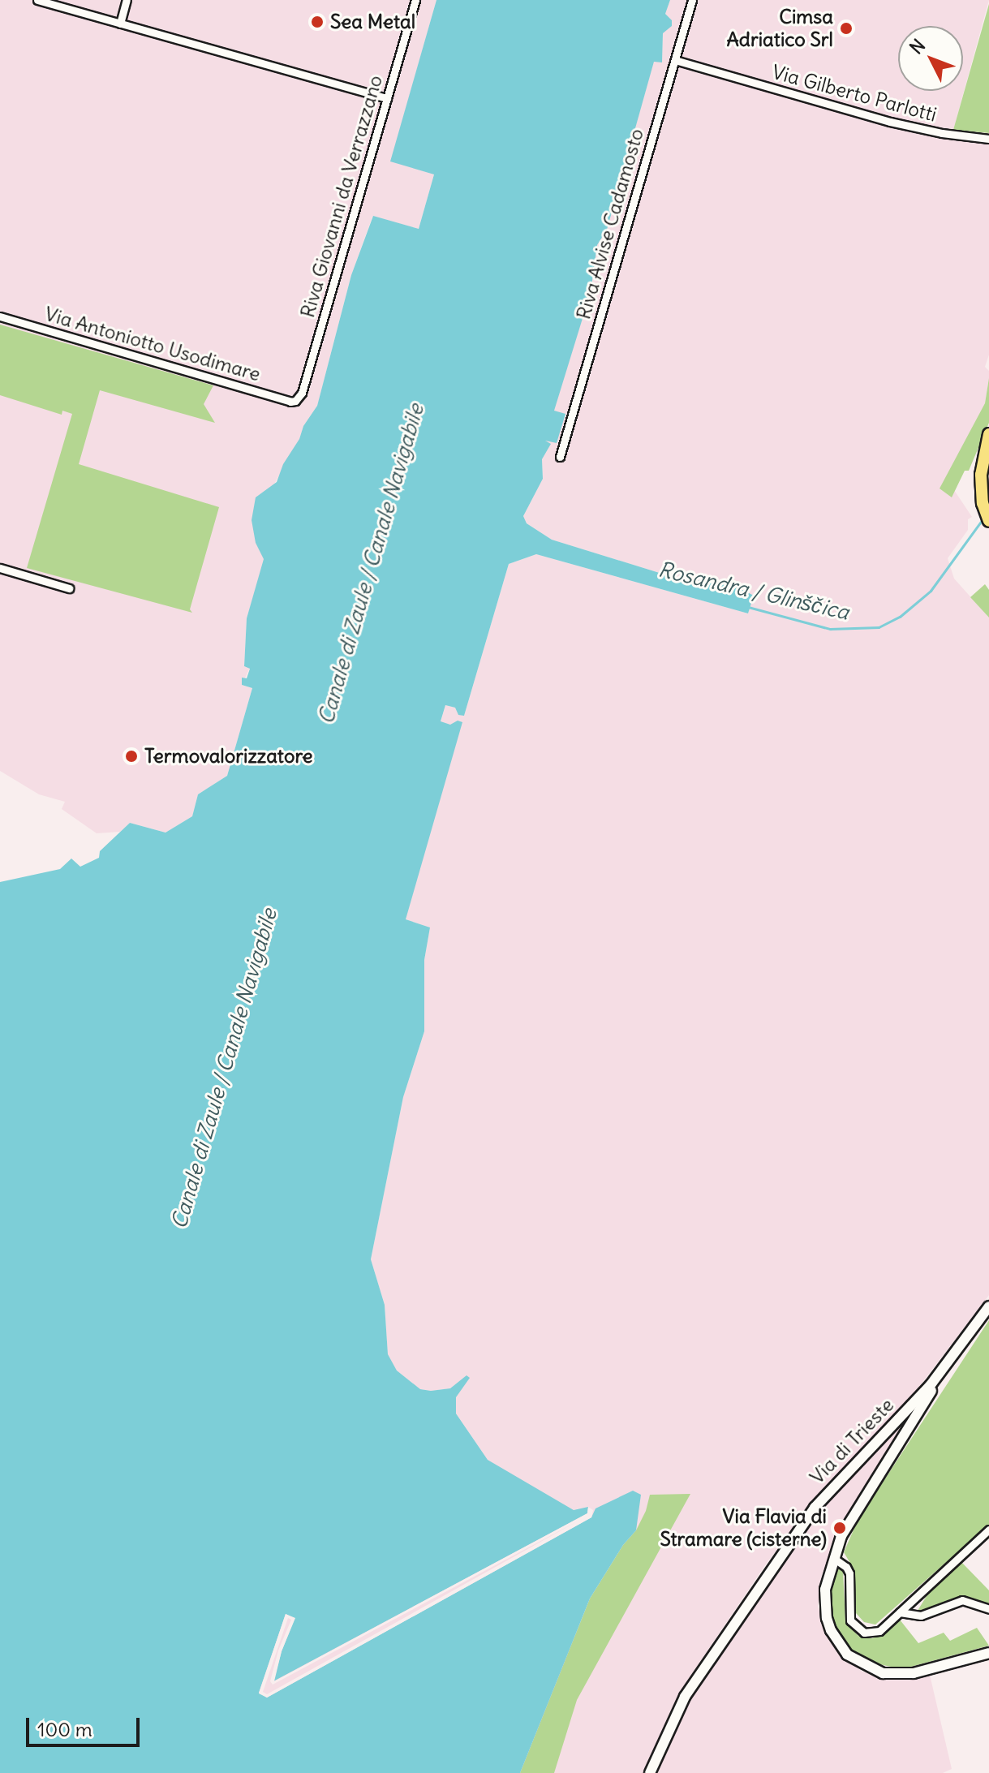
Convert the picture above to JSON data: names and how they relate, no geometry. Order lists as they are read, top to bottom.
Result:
{
  "streets": {
    "street": [
      "Via Gilberto Parlotti",
      "Riva Giovanni da Verrazzano",
      "Riva Alvise Cadamosto",
      "Via Antoniotto Usodimare",
      "Via di Trieste"
    ]
  },
  "crossings": [
    ["Via Gilberto Parlotti", "Riva Alvise Cadamosto"],
    ["Riva Giovanni da Verrazzano", "Via Antoniotto Usodimare"]
  ],
  "water": ["Canale di Zaule / Canale Navigabile", "Rosandra / Glinščica"],
  "places": [
    "Sea Metal",
    "Cimsa Adriatico Srl",
    "Termovalorizzatore",
    "Via Flavia di Stramare (cisterne)"
  ],
  "scale_bar": "100 m",
  "north": "top left"
}
